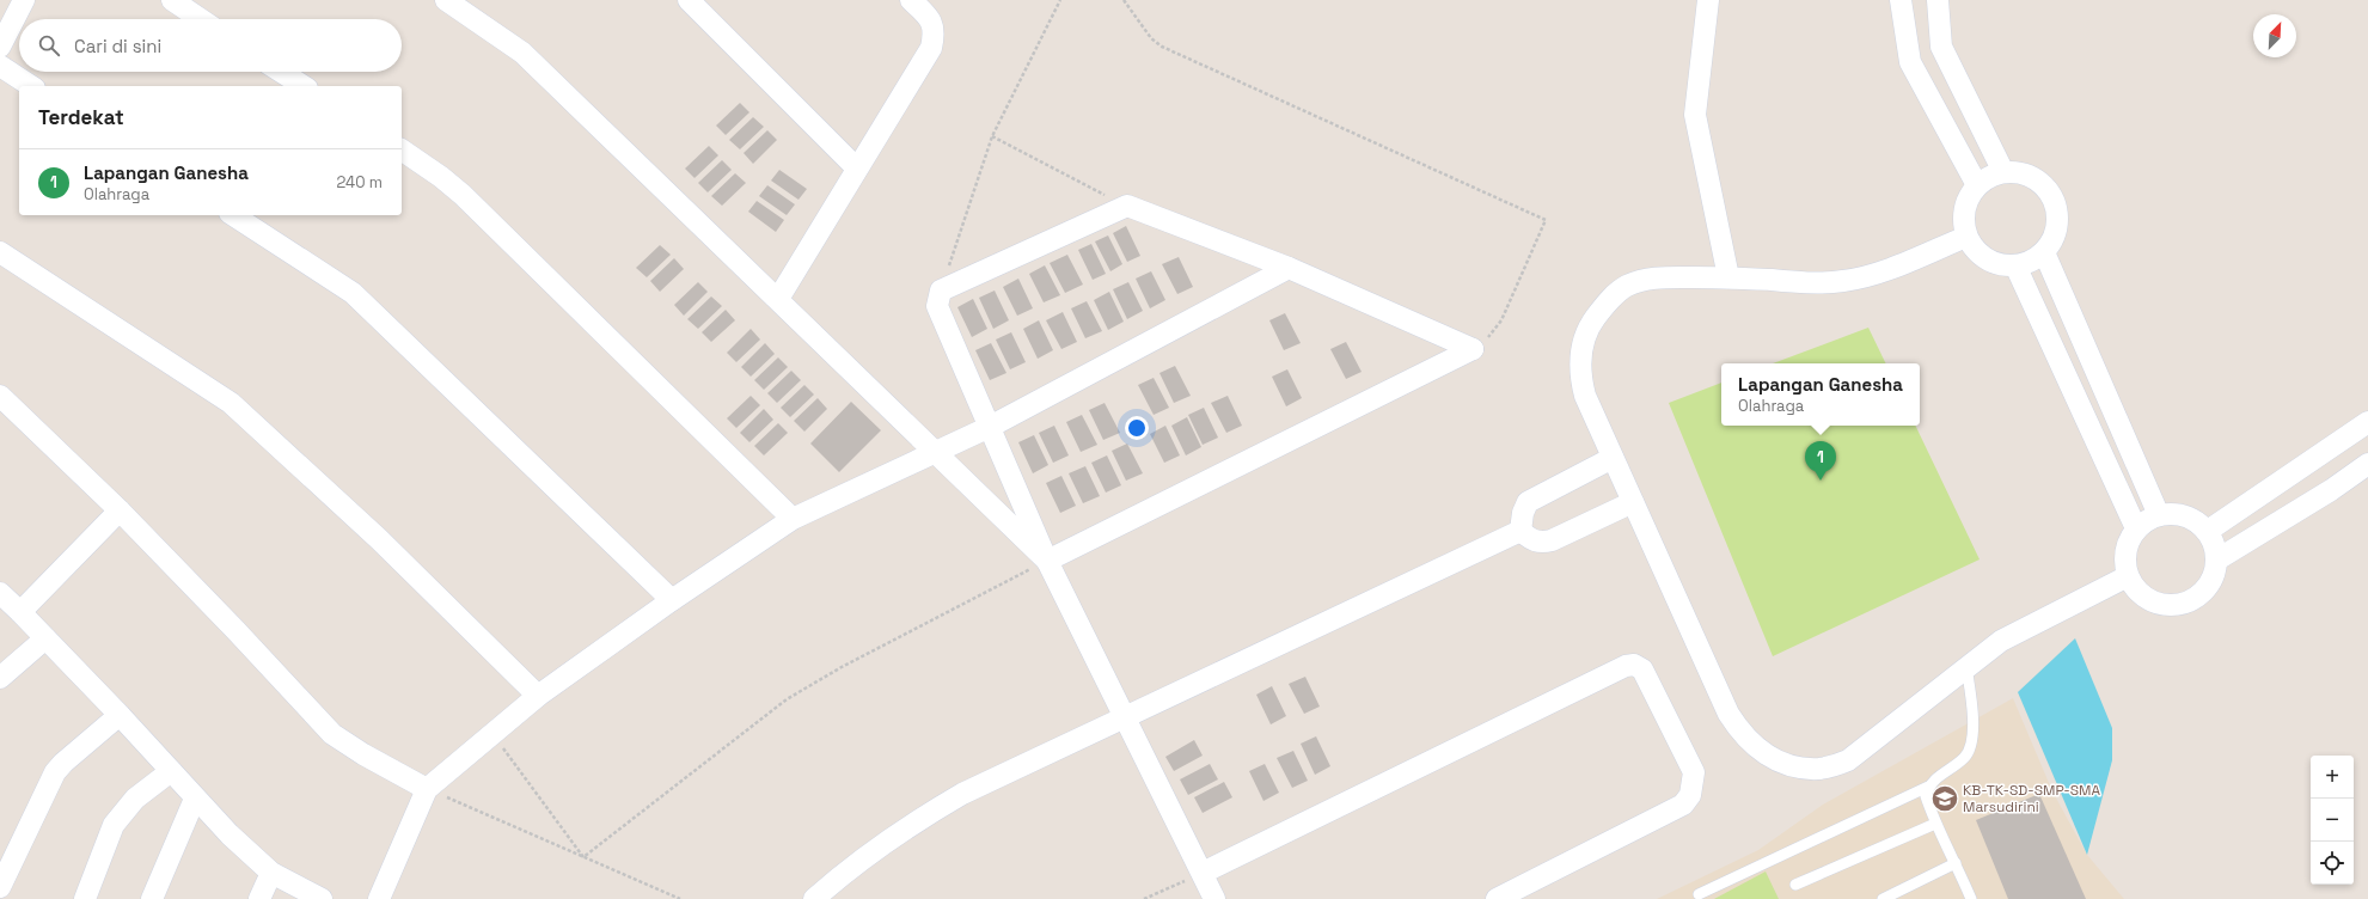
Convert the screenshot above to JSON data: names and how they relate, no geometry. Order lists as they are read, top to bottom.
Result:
{
  "places": {
    "school or university": ["KB-TK-SD-SMP-SMA Marsudirini"]
  },
  "north": "top right",
  "page": {
    "search": "Cari di sini",
    "heading": "Terdekat",
    "list": [
      {
        "mark": "1",
        "name": "Lapangan Ganesha",
        "note": "Olahraga",
        "value": "240 m"
      }
    ],
    "popup": ["Lapangan Ganesha", "Olahraga"],
    "pins": "1",
    "map_buttons": ["+", "−"]
  }
}
